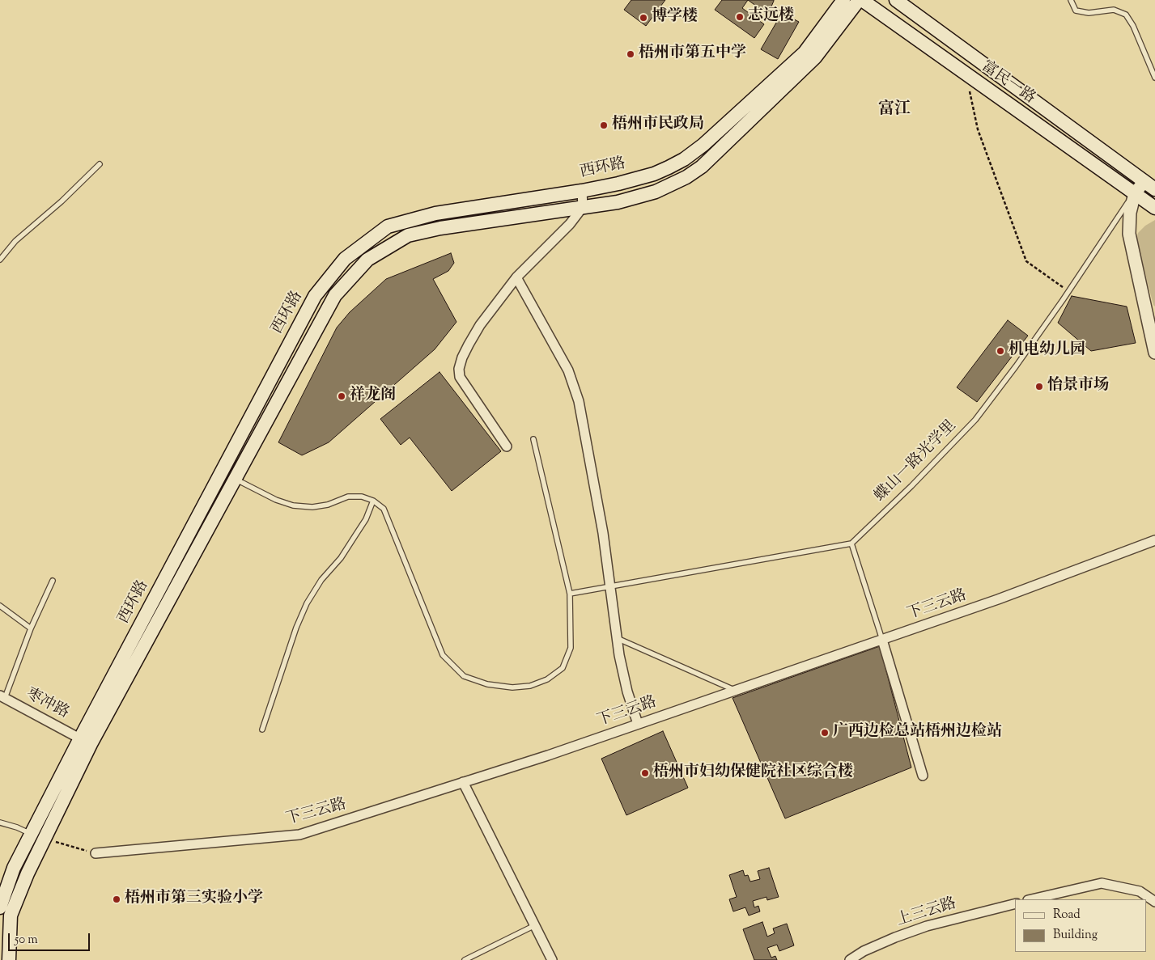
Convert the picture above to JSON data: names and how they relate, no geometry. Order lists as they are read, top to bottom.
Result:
{
  "streets": {
    "main road": ["富民一路", "西环路"],
    "street": ["下三云路", "枣冲路", "上三云路"],
    "lane": ["蝶山一路光学里"]
  },
  "crossings": [
    ["富民一路", "蝶山一路光学里"],
    ["西环路", "枣冲路"]
  ],
  "districts": ["富江"],
  "places": [
    "志远楼",
    "博学楼",
    "梧州市第五中学",
    "梧州市民政局",
    "机电幼儿园",
    "怡景市场",
    "祥龙阁",
    "广西边检总站梧州边检站",
    "梧州市妇幼保健院社区综合楼",
    "梧州市第三实验小学"
  ],
  "legend": ["Road", "Building"],
  "scale_bar": "50 m"
}
